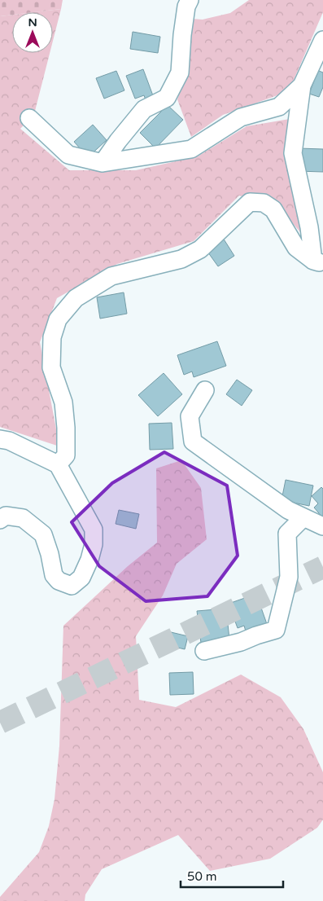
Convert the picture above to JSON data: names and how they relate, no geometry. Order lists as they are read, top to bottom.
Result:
{
  "scale_bar": "50 m",
  "north": "top"
}
